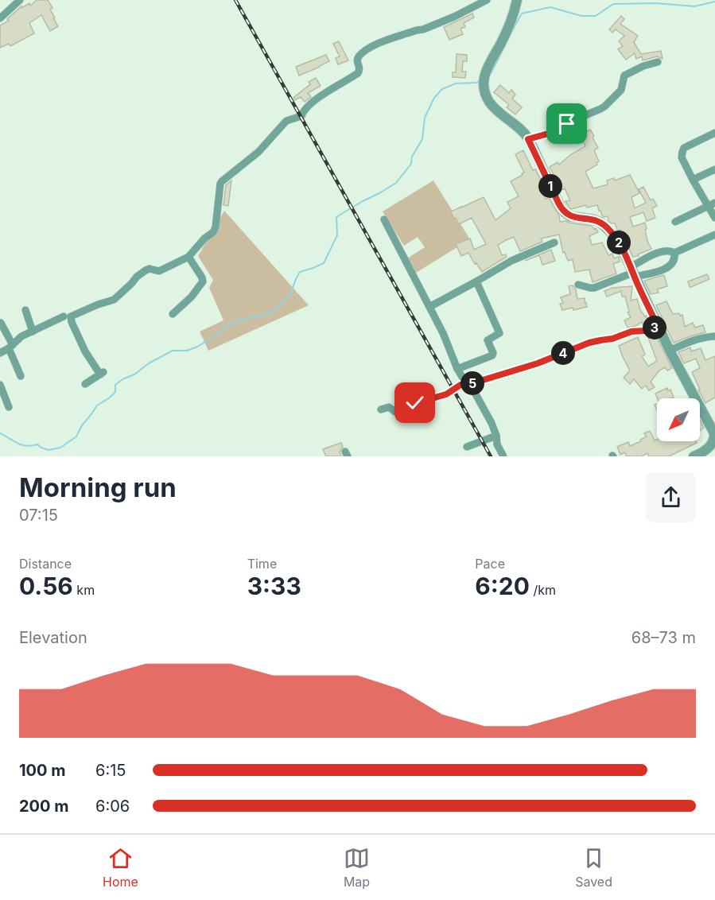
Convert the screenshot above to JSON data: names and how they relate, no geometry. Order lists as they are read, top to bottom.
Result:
{
  "north": "bottom left",
  "page": {
    "pins": [
      "1",
      "2",
      "3",
      "4",
      "5"
    ],
    "heading": ["Morning run", "07:15"],
    "stats": [
      ["Distance", "0.56 km"],
      ["Time", "3:33"],
      ["Pace", "6:20 /km"]
    ],
    "chart": ["Elevation", "68–73 m"],
    "list": [
      {
        "name": "100 m",
        "note": "6:15"
      },
      {
        "name": "200 m",
        "note": "6:06"
      }
    ],
    "tabs": ["Home", "Map", "Saved"]
  }
}
